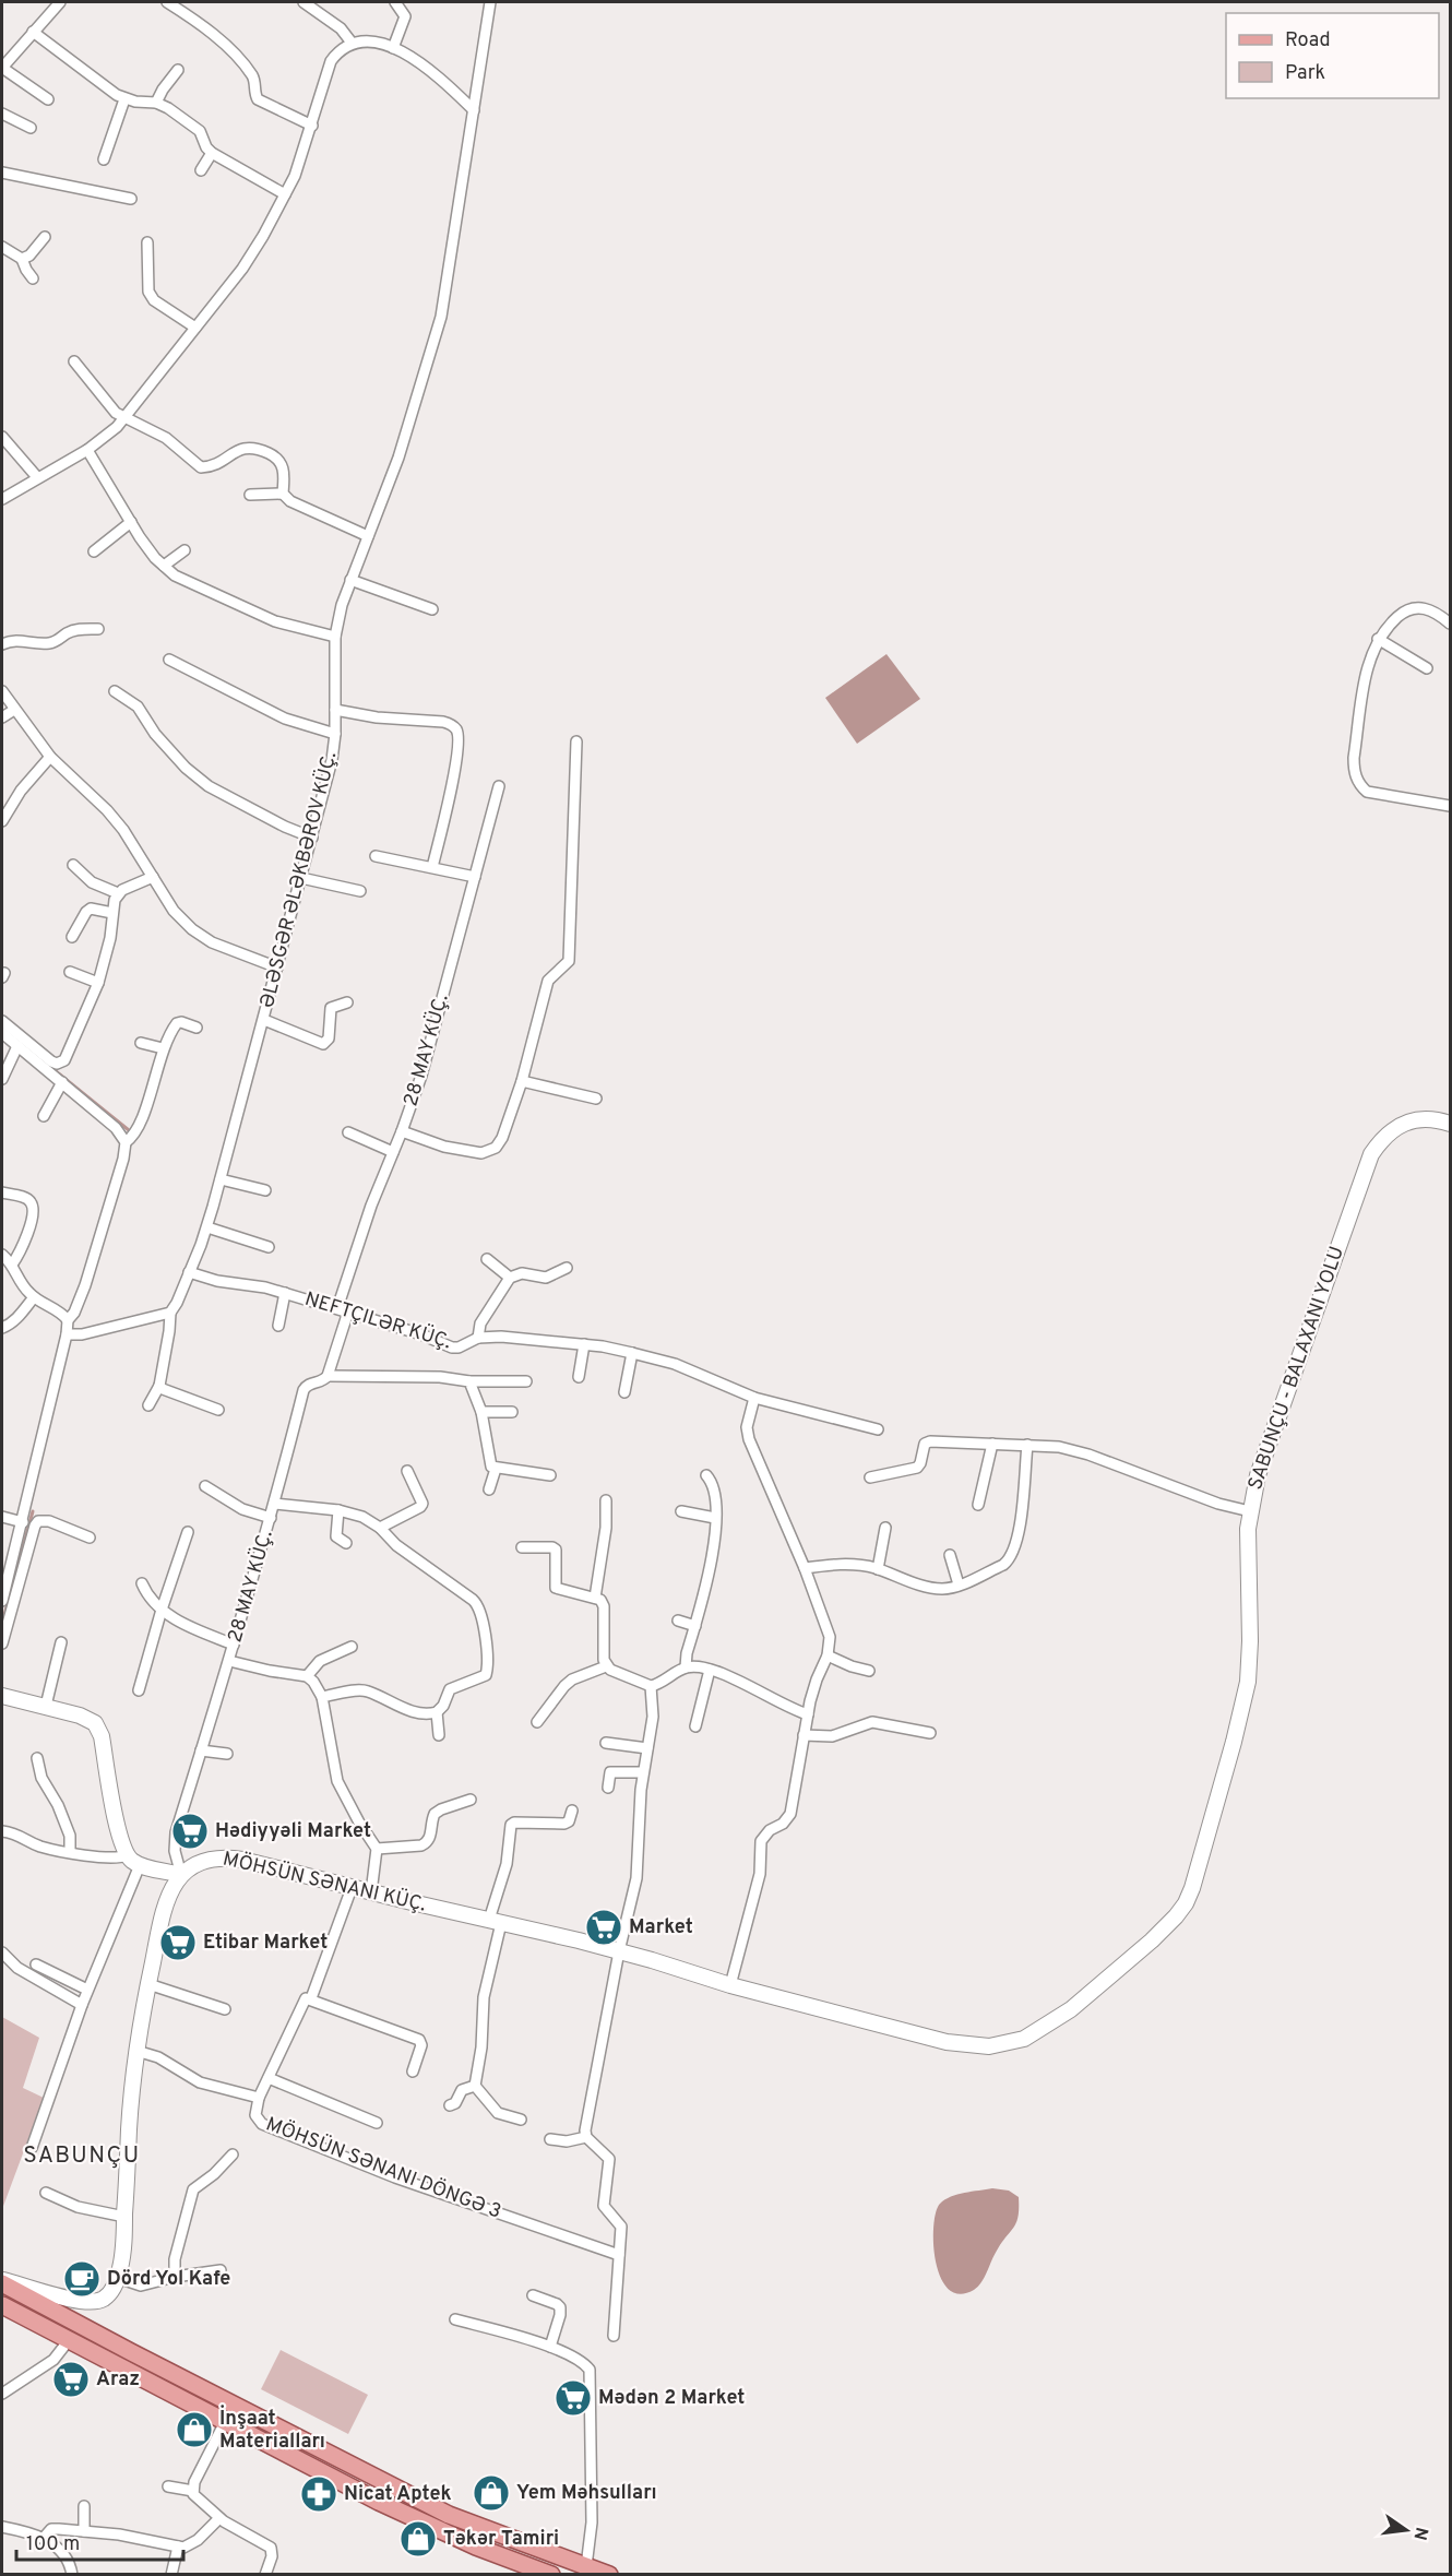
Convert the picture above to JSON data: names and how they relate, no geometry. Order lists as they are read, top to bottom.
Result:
{
  "streets": {
    "street": [
      "ƏLƏSGƏR ƏLƏKBƏROV KÜÇ.",
      "28 MAY KÜÇ.",
      "NEFTÇILƏR KÜÇ.",
      "MÖHSÜN SƏNANI KÜÇ.",
      "MÖHSÜN SƏNANI DÖNGƏ 3"
    ]
  },
  "crossings": [
    ["ƏLƏSGƏR ƏLƏKBƏROV KÜÇ.", "NEFTÇILƏR KÜÇ."],
    ["28 MAY KÜÇ.", "NEFTÇILƏR KÜÇ."],
    ["28 MAY KÜÇ.", "MÖHSÜN SƏNANI KÜÇ."]
  ],
  "districts": ["SABUNÇU"],
  "places": {
    "supermarket": [
      "Hədiyyəli Market",
      "Market",
      "Etibar Market",
      "Araz",
      "Mədən 2 Market"
    ],
    "cafe": ["Dörd Yol Kafe"],
    "shop": ["İnşaat Materialları", "Yem Məhsulları", "Təkər Tamiri"],
    "pharmacy": ["Nicat Aptek"]
  },
  "legend": ["Road", "Park"],
  "scale_bar": "100 m",
  "north": "right"
}
